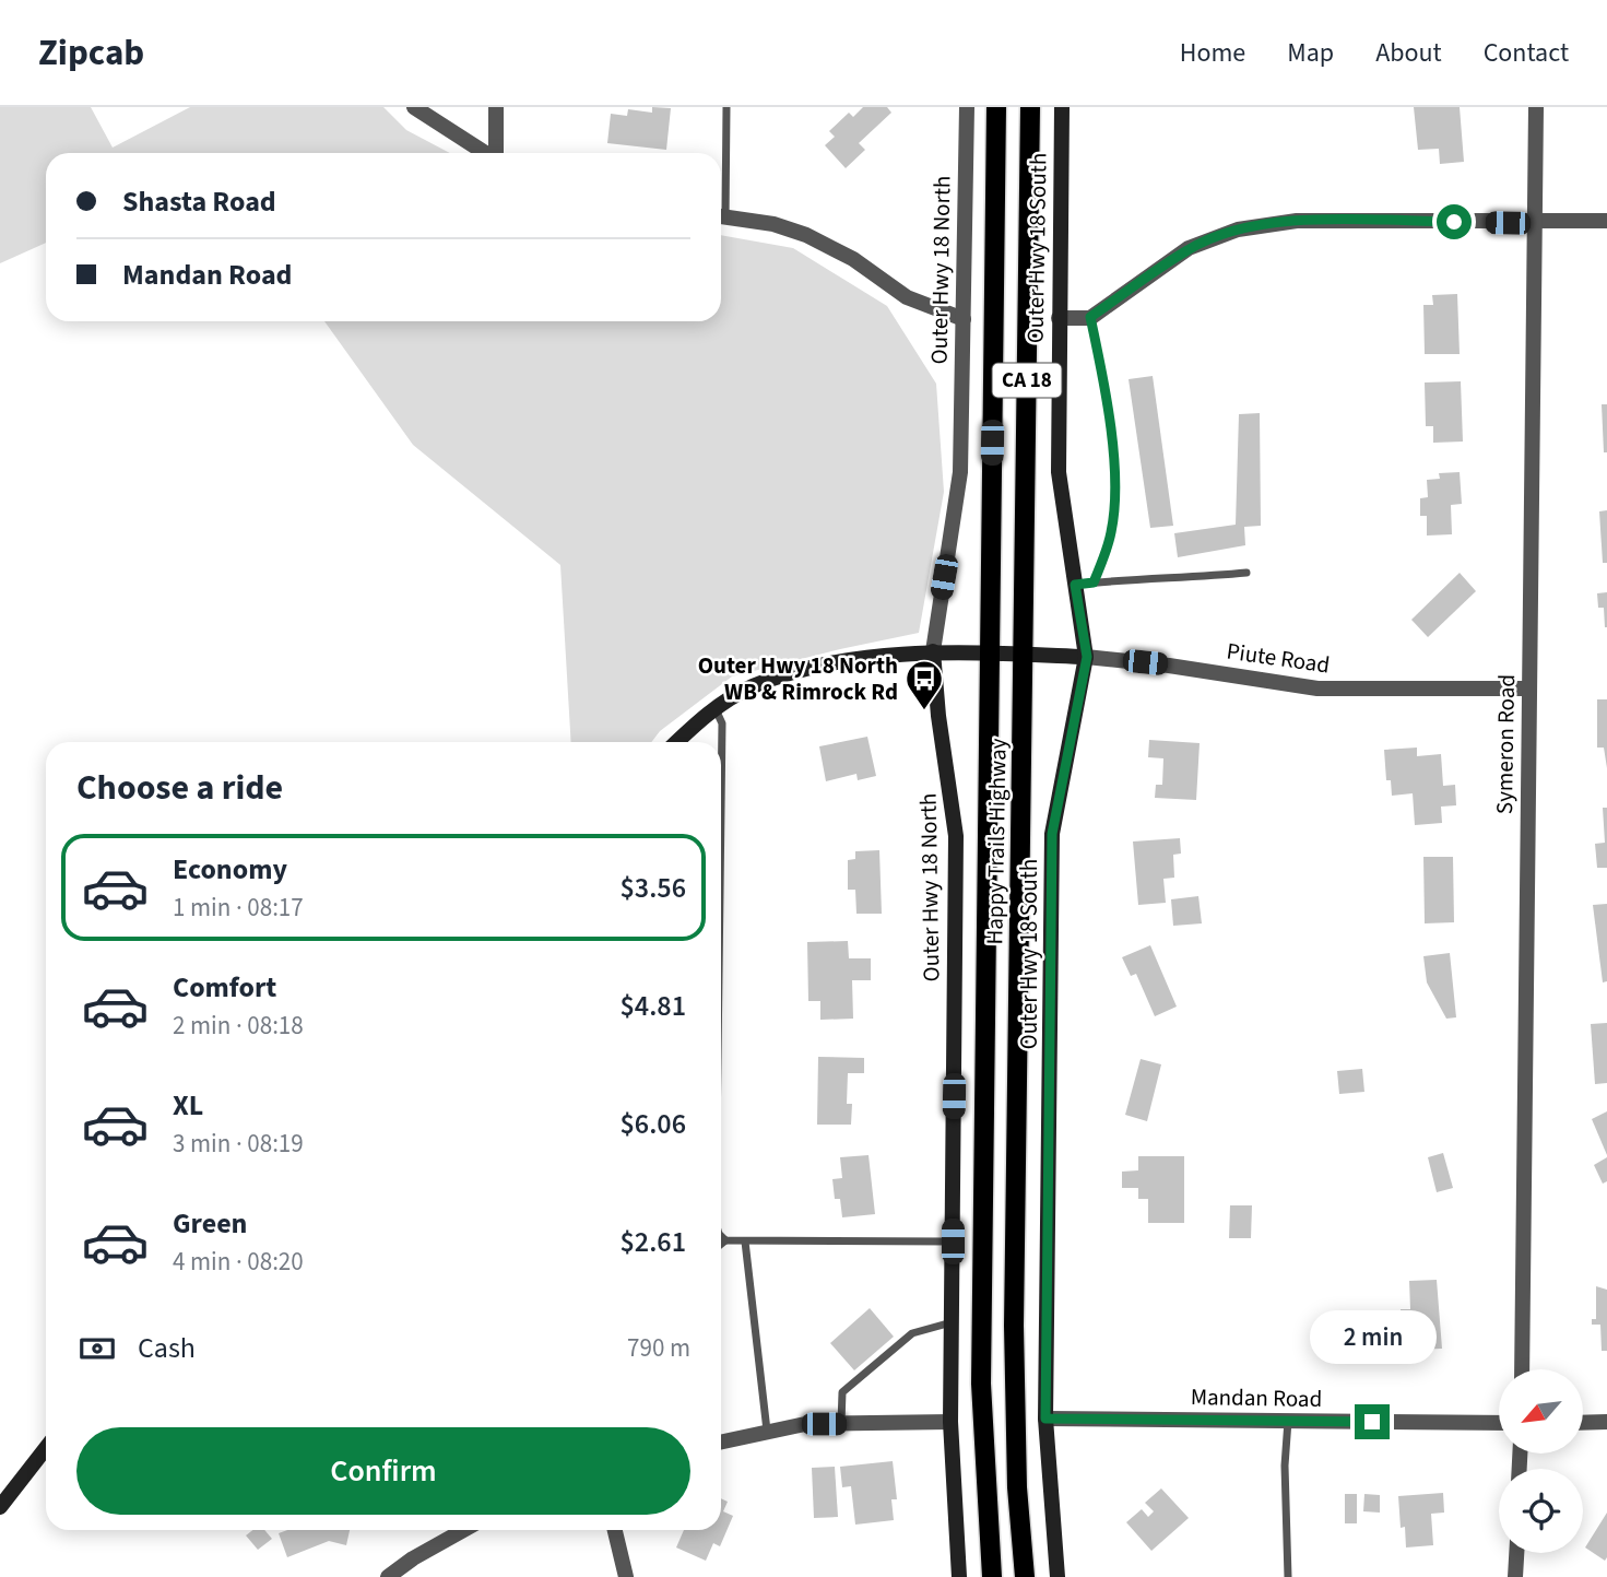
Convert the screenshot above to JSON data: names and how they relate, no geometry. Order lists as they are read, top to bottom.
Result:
{
  "streets": {
    "main road": ["CA 18", "Happy Trails Highway"],
    "street": [
      "Outer Hwy 18 South",
      "Outer Hwy 18 North",
      "Piute Road",
      "Symeron Road",
      "Mandan Road"
    ]
  },
  "crossings": [
    ["Outer Hwy 18 South", "Piute Road"],
    ["Outer Hwy 18 South", "Mandan Road"],
    ["Outer Hwy 18 North", "Piute Road"],
    ["Piute Road", "Symeron Road"],
    ["Piute Road", "Happy Trails Highway"]
  ],
  "places": {
    "bus stop": ["Outer Hwy 18 North WB & Rimrock Rd"]
  },
  "north": "bottom left",
  "page": {
    "header": "Zipcab",
    "nav": [
      "Home",
      "Map",
      "About",
      "Contact"
    ],
    "banner": ["Shasta Road", "Mandan Road"],
    "heading": "Choose a ride",
    "list": [
      {
        "name": "Economy",
        "note": "1 min · 08:17",
        "value": "$3.56"
      },
      {
        "name": "Comfort",
        "note": "2 min · 08:18",
        "value": "$4.81"
      },
      {
        "name": "XL",
        "note": "3 min · 08:19",
        "value": "$6.06"
      },
      {
        "name": "Green",
        "note": "4 min · 08:20",
        "value": "$2.61"
      }
    ],
    "pay": ["Cash", "790 m"],
    "bubble": "2 min",
    "buttons": "Confirm"
  }
}
